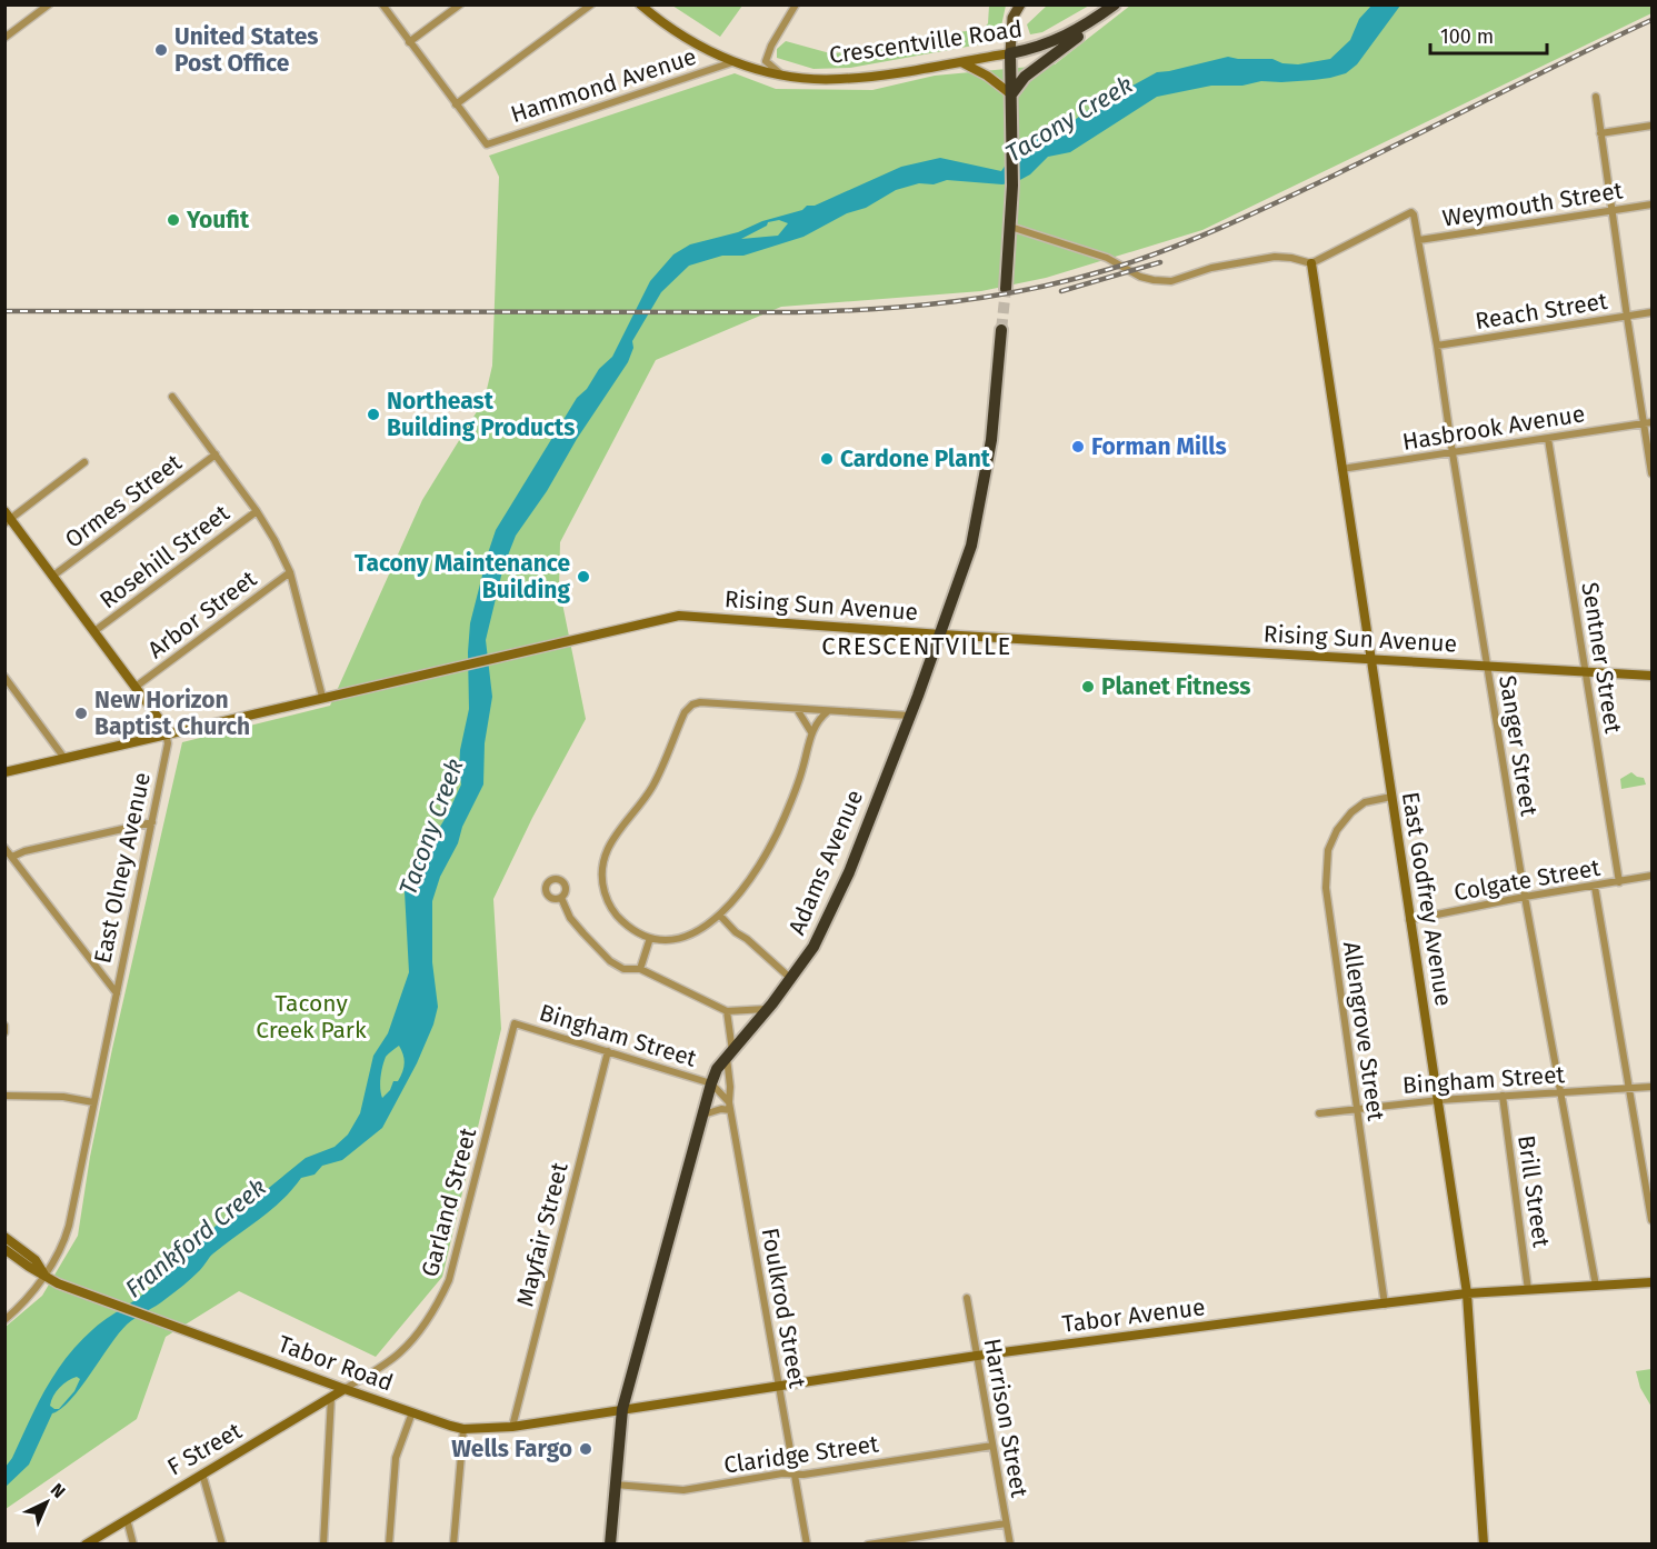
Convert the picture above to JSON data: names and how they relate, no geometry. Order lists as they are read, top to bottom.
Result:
{
  "streets": {
    "highway": ["Crescentville Road", "Adams Avenue"],
    "street": [
      "Hammond Avenue",
      "Weymouth Street",
      "Reach Street",
      "Hasbrook Avenue",
      "Ormes Street",
      "Rosehill Street",
      "Rising Sun Avenue",
      "Arbor Street",
      "Sentner Street",
      "Sanger Street",
      "East Olney Avenue",
      "Colgate Street",
      "East Godfrey Avenue",
      "Allengrove Street",
      "Bingham Street",
      "Brill Street",
      "Garland Street",
      "Mayfair Street",
      "Foulkrod Street",
      "Tabor Avenue",
      "Tabor Road",
      "Harrison Street",
      "F Street",
      "Claridge Street"
    ]
  },
  "crossings": [
    ["Crescentville Road", "Hammond Avenue"],
    ["Weymouth Street", "Sanger Street"],
    ["Reach Street", "Sanger Street"],
    ["Hasbrook Avenue", "Sentner Street"],
    ["Hasbrook Avenue", "Sanger Street"],
    ["Hasbrook Avenue", "East Godfrey Avenue"],
    ["Rising Sun Avenue", "Sentner Street"],
    ["Rising Sun Avenue", "Sanger Street"],
    ["Rising Sun Avenue", "Adams Avenue"],
    ["Rising Sun Avenue", "East Olney Avenue"],
    ["Rising Sun Avenue", "East Godfrey Avenue"],
    ["Sentner Street", "Colgate Street"],
    ["Sanger Street", "Colgate Street"],
    ["Sanger Street", "East Godfrey Avenue"],
    ["Sanger Street", "Bingham Street"],
    ["Sanger Street", "Tabor Avenue"],
    ["Adams Avenue", "Bingham Street"],
    ["Adams Avenue", "Foulkrod Street"],
    ["Adams Avenue", "Tabor Avenue"],
    ["Adams Avenue", "Tabor Road"],
    ["Adams Avenue", "Claridge Street"],
    ["East Olney Avenue", "Tabor Road"],
    ["Colgate Street", "East Godfrey Avenue"],
    ["East Godfrey Avenue", "Allengrove Street"],
    ["East Godfrey Avenue", "Bingham Street"],
    ["East Godfrey Avenue", "Tabor Avenue"],
    ["Allengrove Street", "Bingham Street"],
    ["Allengrove Street", "Tabor Avenue"],
    ["Bingham Street", "Brill Street"],
    ["Bingham Street", "Garland Street"],
    ["Bingham Street", "Mayfair Street"],
    ["Brill Street", "Tabor Avenue"],
    ["Garland Street", "Tabor Road"],
    ["Garland Street", "F Street"],
    ["Mayfair Street", "Tabor Road"],
    ["Foulkrod Street", "Tabor Avenue"],
    ["Foulkrod Street", "Claridge Street"],
    ["Tabor Avenue", "Tabor Road"],
    ["Tabor Avenue", "Harrison Street"],
    ["Tabor Road", "F Street"],
    ["Harrison Street", "Claridge Street"]
  ],
  "districts": ["CRESCENTVILLE"],
  "water": ["Tacony Creek", "Frankford Creek"],
  "parks": ["Tacony Creek Park"],
  "places": [
    "United States Post Office",
    "Youfit",
    "Northeast Building Products",
    "Forman Mills",
    "Cardone Plant",
    "Tacony Maintenance Building",
    "Planet Fitness",
    "New Horizon Baptist Church",
    "Wells Fargo"
  ],
  "scale_bar": "100 m",
  "north": "top right"
}
